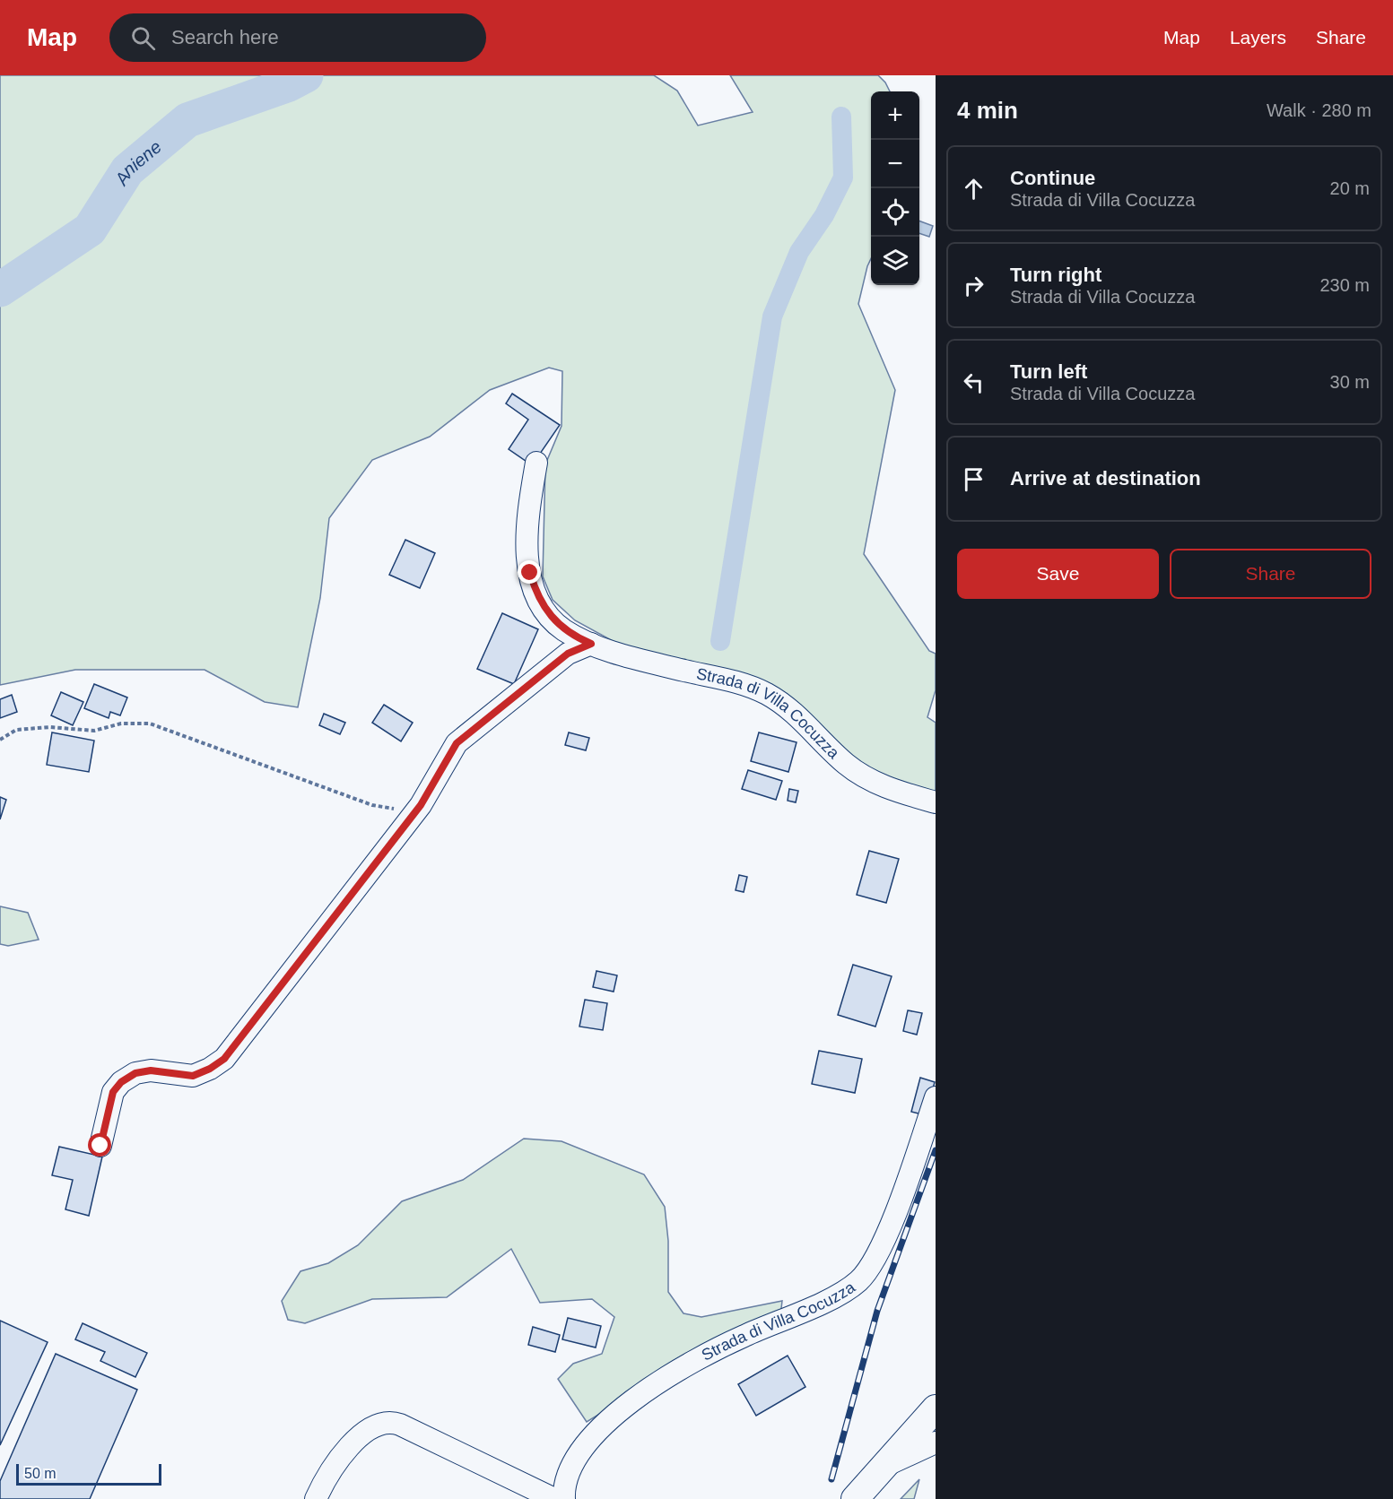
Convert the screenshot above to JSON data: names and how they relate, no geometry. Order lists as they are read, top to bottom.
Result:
{
  "streets": {
    "street": ["Strada di Villa Cocuzza"]
  },
  "water": ["Aniene"],
  "scale_bar": "50 m",
  "page": {
    "header": "Map",
    "search": "Search here",
    "nav": ["Map", "Layers", "Share"],
    "heading": ["4 min", "Walk · 280 m"],
    "map_buttons": ["+", "−"],
    "list": [
      ["Continue", "Strada di Villa Cocuzza", "20 m"],
      ["Turn right", "Strada di Villa Cocuzza", "230 m"],
      ["Turn left", "Strada di Villa Cocuzza", "30 m"],
      "Arrive at destination"
    ],
    "buttons": ["Save", "Share"],
    "scale": "50 m"
  }
}
